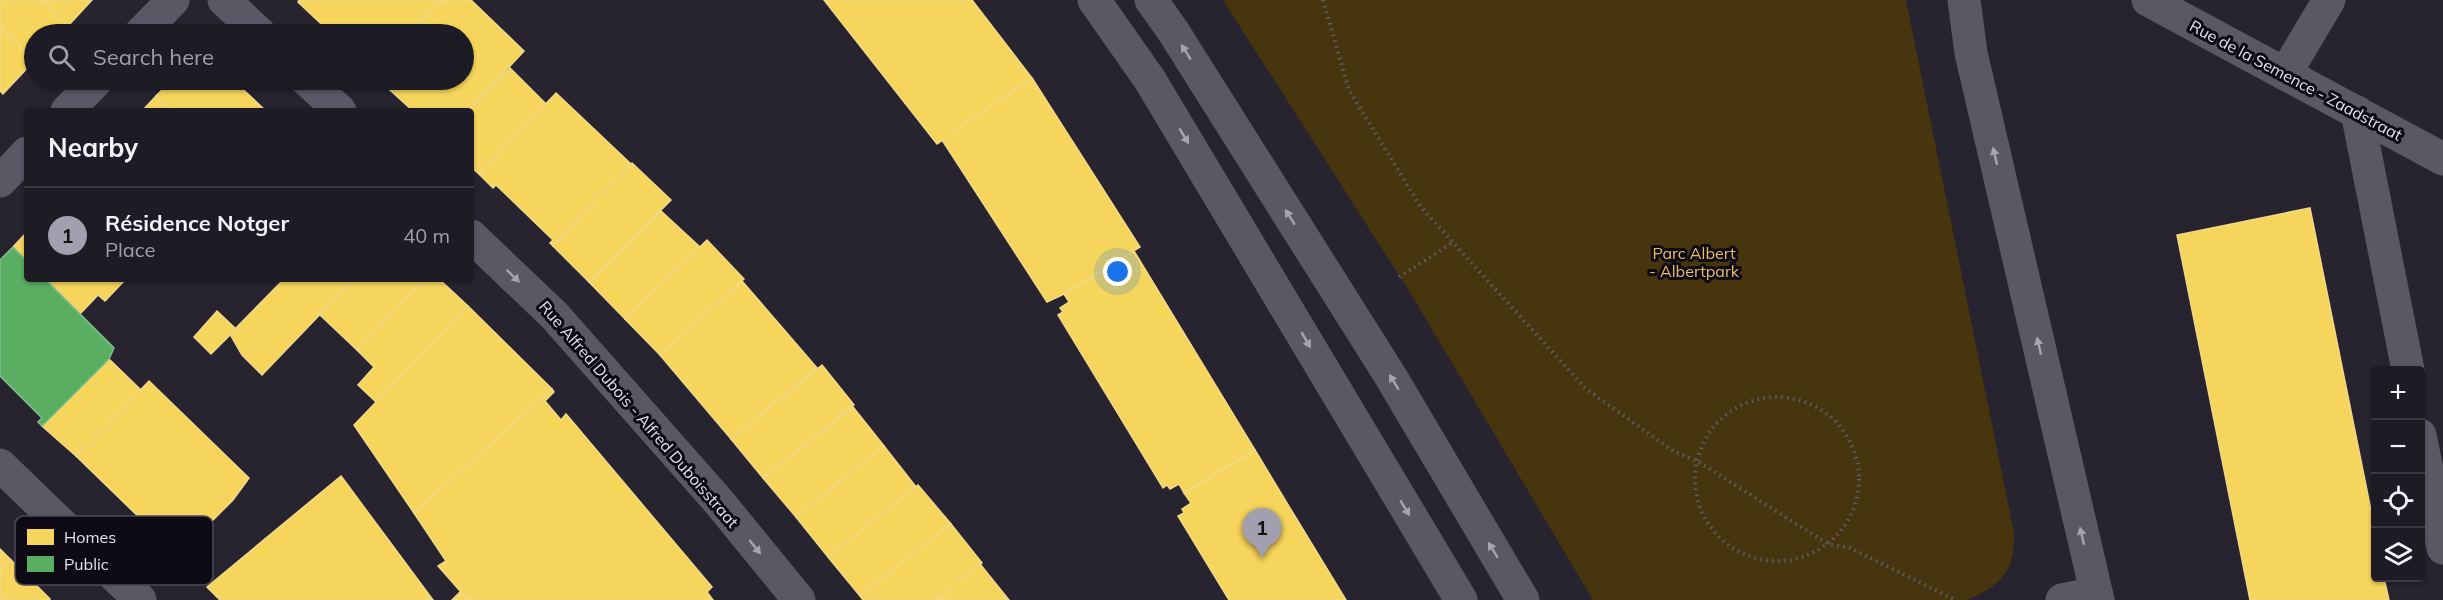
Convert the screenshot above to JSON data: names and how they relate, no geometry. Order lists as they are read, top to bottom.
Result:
{
  "streets": {
    "street": ["Rue de la Semence - Zaadstraat", "Rue Alfred Dubois - Alfred Duboisstraat"]
  },
  "one_way": ["Rue Alfred Dubois - Alfred Duboisstraat"],
  "parks": ["Parc Albert - Albertpark"],
  "legend": ["Homes", "Public"],
  "page": {
    "search": "Search here",
    "heading": "Nearby",
    "list": [
      {
        "mark": "1",
        "name": "Résidence Notger",
        "note": "Place",
        "value": "40 m"
      }
    ],
    "map_buttons": ["+", "−"],
    "pins": "1"
  }
}
